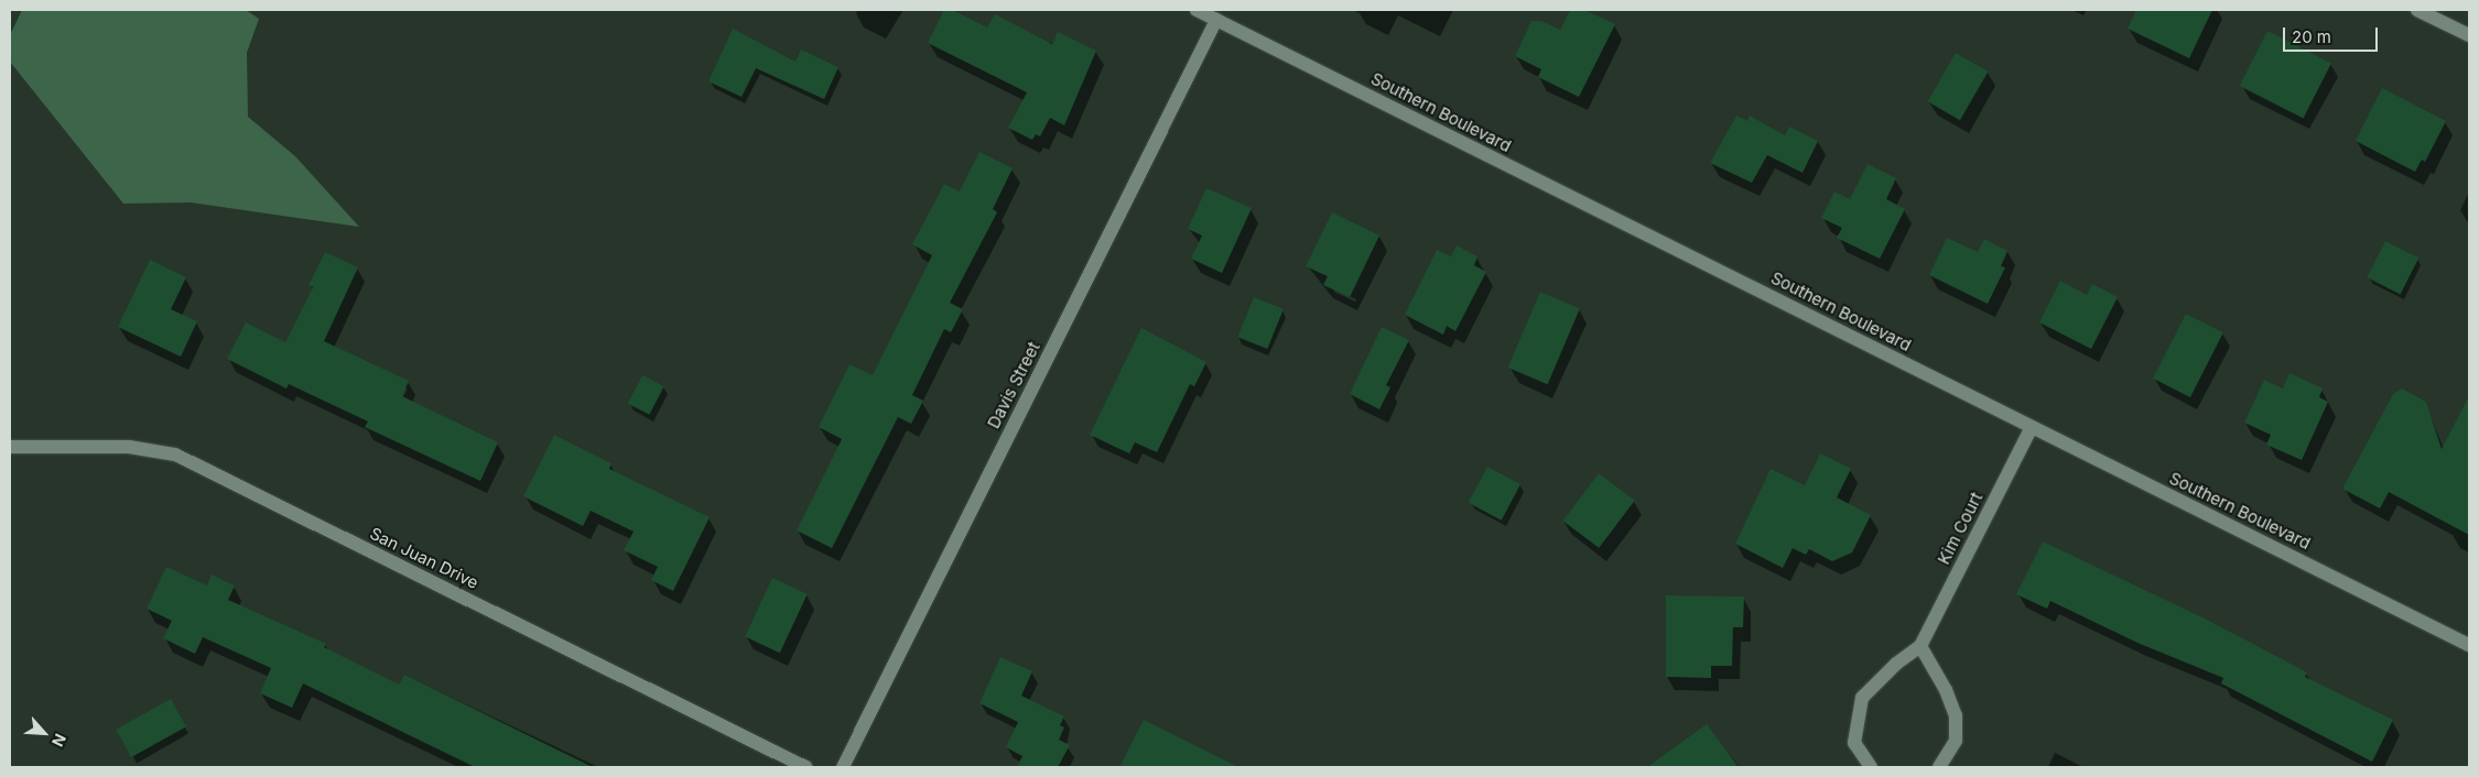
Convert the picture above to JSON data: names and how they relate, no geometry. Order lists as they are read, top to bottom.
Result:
{
  "streets": {
    "street": [
      "Southern Boulevard",
      "Davis Street",
      "Kim Court",
      "San Juan Drive"
    ]
  },
  "crossings": [
    ["Southern Boulevard", "Davis Street"],
    ["Southern Boulevard", "Kim Court"]
  ],
  "scale_bar": "20 m",
  "north": "bottom right"
}
